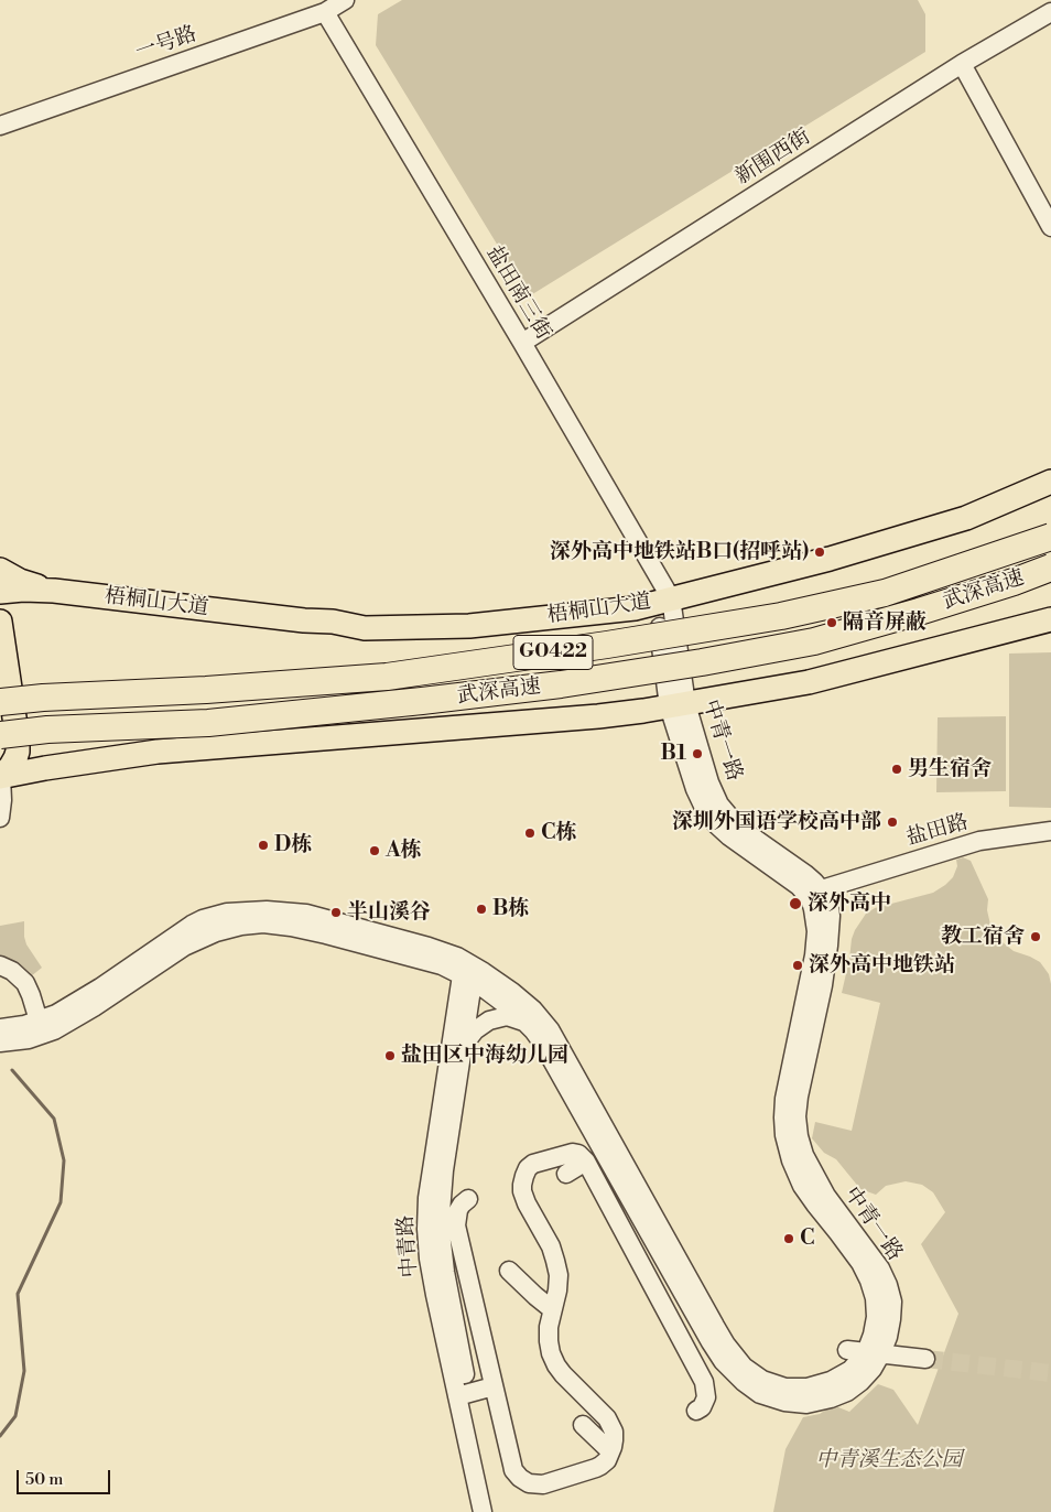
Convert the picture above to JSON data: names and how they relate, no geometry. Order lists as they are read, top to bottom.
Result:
{
  "streets": {
    "highway": ["武深高速", "G0422"],
    "main road": ["梧桐山大道"],
    "street": [
      "一号路",
      "新围西街",
      "盐田南三街",
      "中青一路",
      "盐田路",
      "中青路"
    ]
  },
  "crossings": [
    ["一号路", "盐田南三街"],
    ["新围西街", "盐田南三街"],
    ["盐田南三街", "梧桐山大道"],
    ["盐田南三街", "中青一路"],
    ["梧桐山大道", "中青一路"],
    ["中青一路", "盐田路"],
    ["中青一路", "中青路"]
  ],
  "parks": ["中青溪生态公园"],
  "places": [
    "深外高中地铁站B口(招呼站)",
    "隔音屏蔽",
    "B1",
    "男生宿舍",
    "深圳外国语学校高中部",
    "C栋",
    "D栋",
    "A栋",
    "深外高中",
    "B栋",
    "半山溪谷",
    "教工宿舍",
    "深外高中地铁站",
    "盐田区中海幼儿园",
    "C"
  ],
  "scale_bar": "50 m"
}
